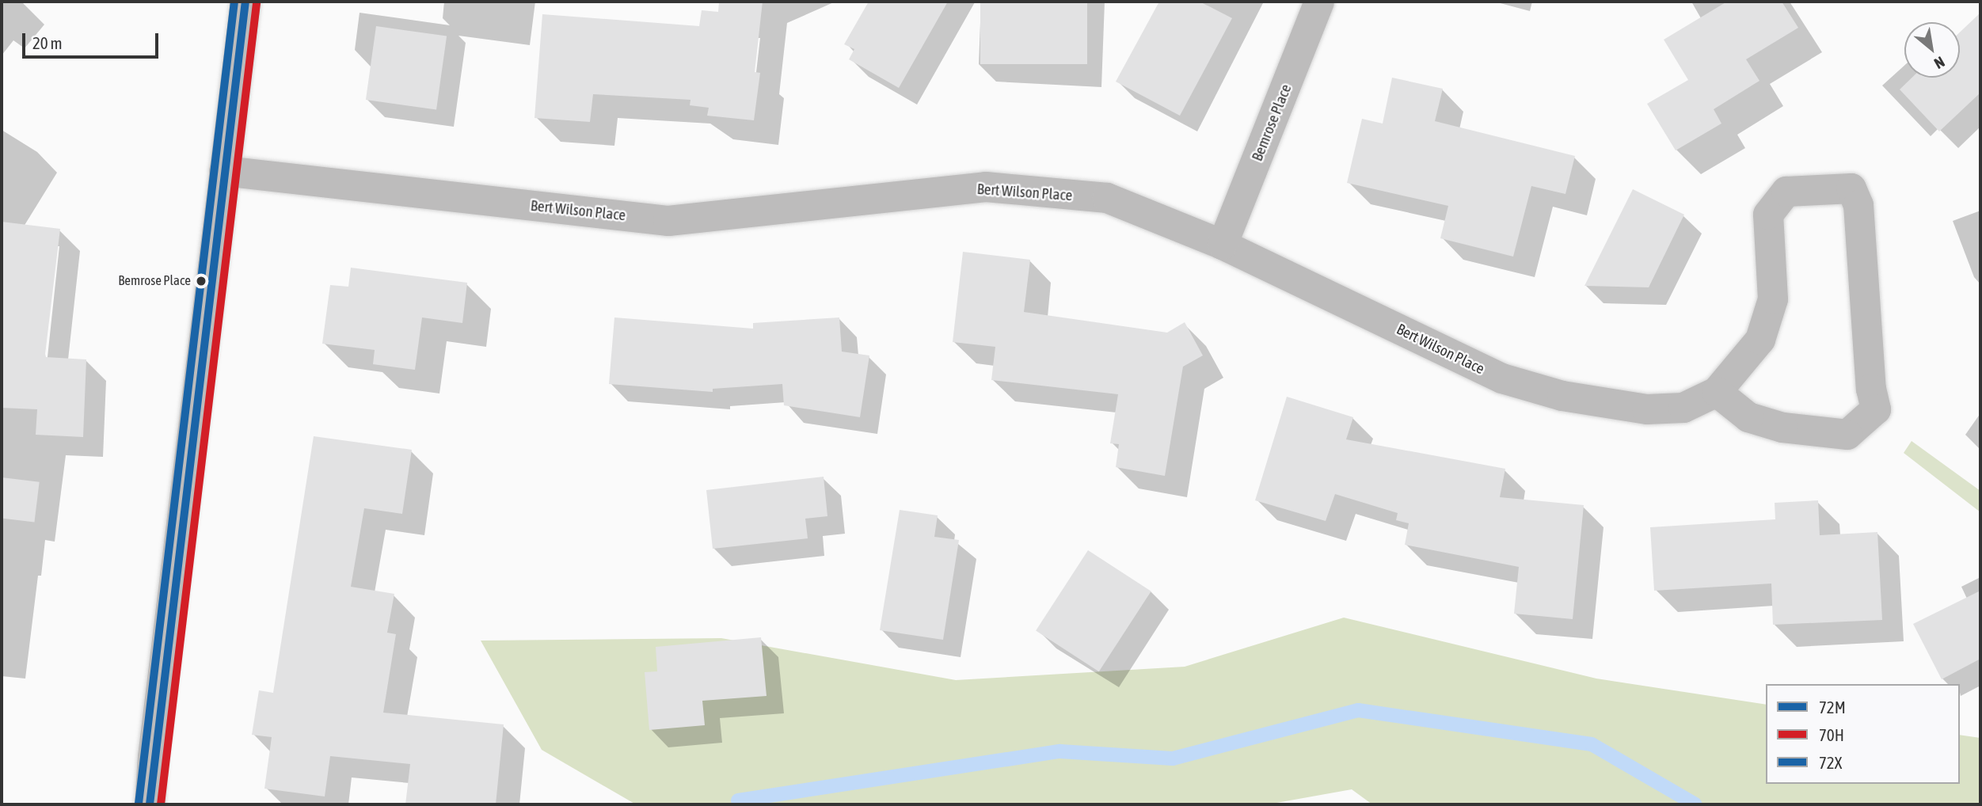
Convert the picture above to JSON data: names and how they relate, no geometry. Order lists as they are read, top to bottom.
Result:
{
  "streets": {
    "street": ["Bemrose Place", "Bert Wilson Place"]
  },
  "crossings": [
    ["Bemrose Place", "Bert Wilson Place"]
  ],
  "places": ["Bemrose Place"],
  "lines": ["transit line 72M", "transit line 72X", "transit line 70H"],
  "legend": ["72M", "70H", "72X"],
  "scale_bar": "20 m",
  "north": "bottom right"
}
